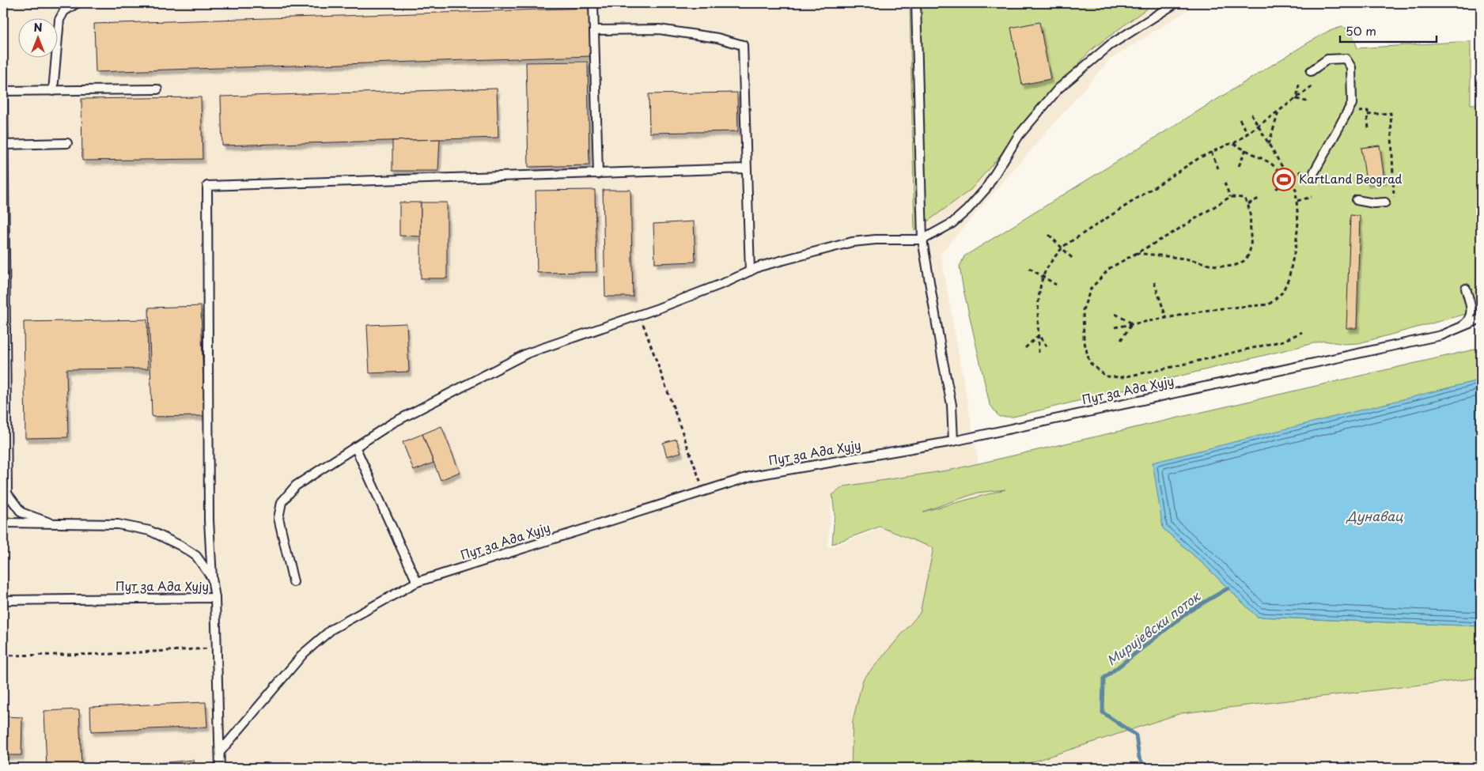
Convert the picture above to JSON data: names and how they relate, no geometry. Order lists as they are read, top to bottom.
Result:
{
  "streets": {
    "lane": ["Пут за Ада Хују"]
  },
  "water": ["Дунавац", "Миријевски поток"],
  "places": {
    "sports": ["KartLand Beograd"]
  },
  "scale_bar": "50 m",
  "north": "top"
}
